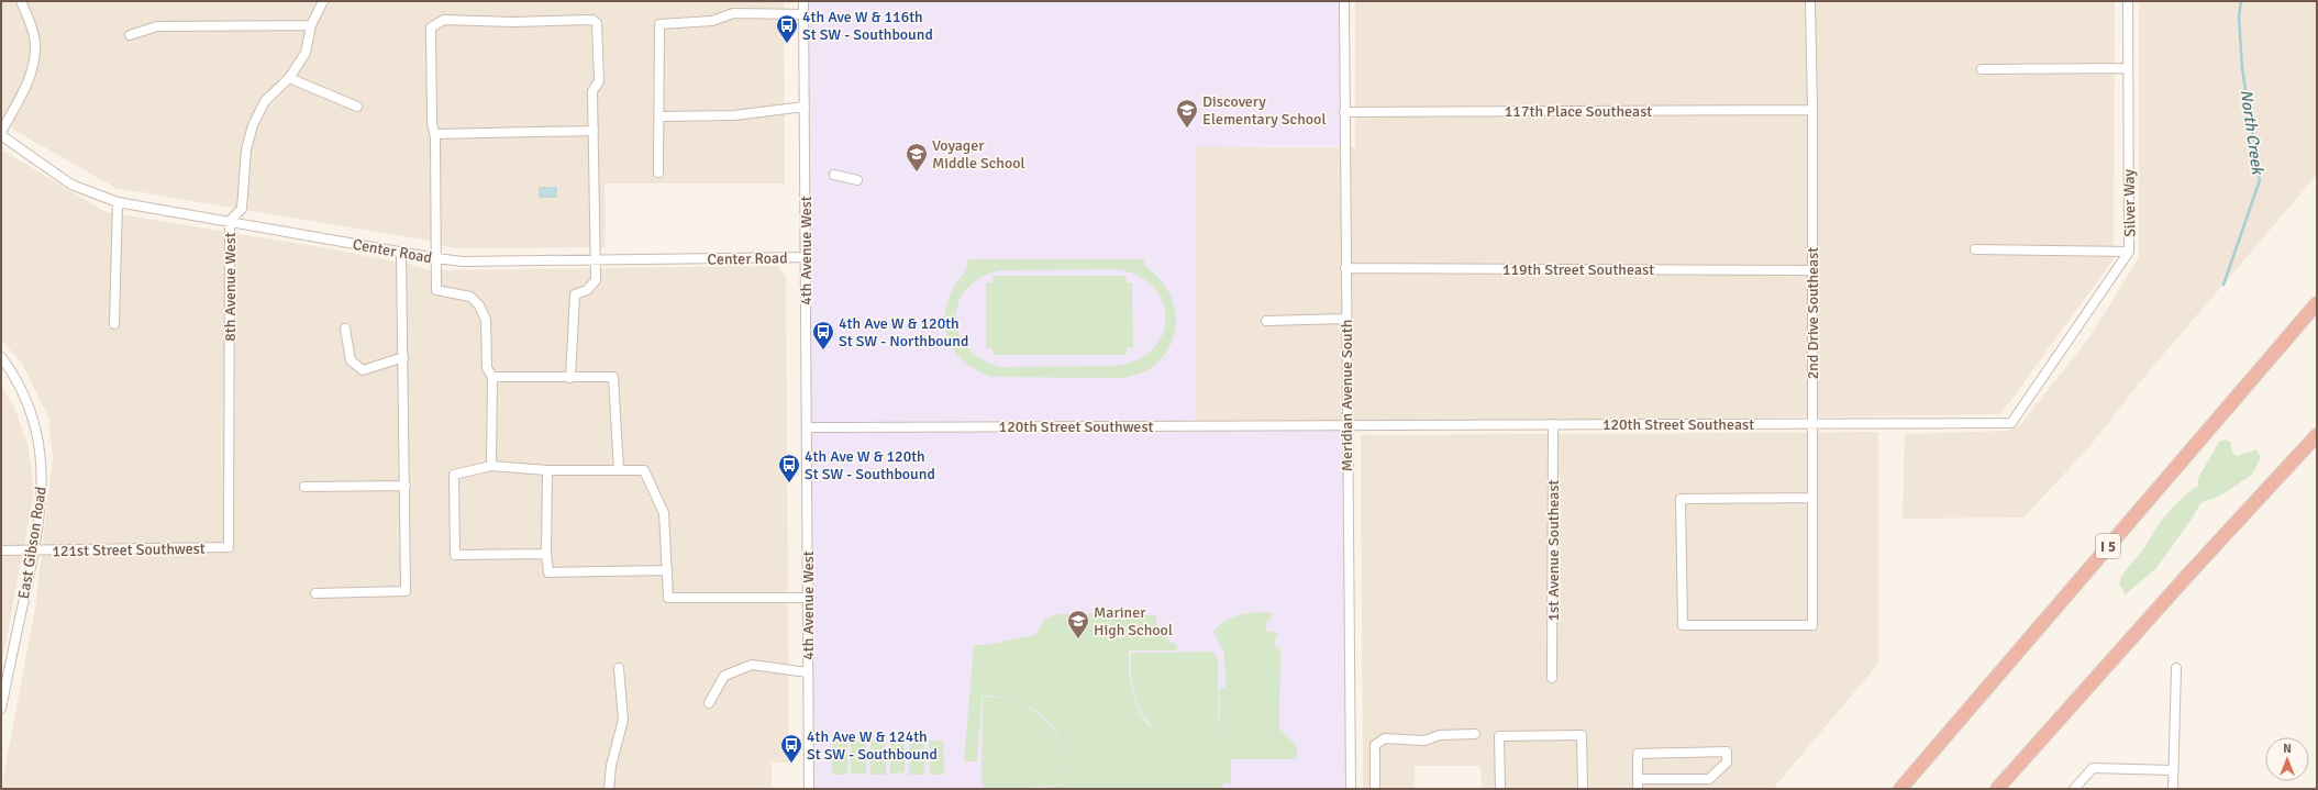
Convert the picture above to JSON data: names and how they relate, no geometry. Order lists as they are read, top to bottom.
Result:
{
  "streets": {
    "highway": ["I 5"],
    "street": [
      "117th Place Southeast",
      "Silver Way",
      "Center Road",
      "4th Avenue West",
      "119th Street Southeast",
      "8th Avenue West",
      "2nd Drive Southeast",
      "Meridian Avenue South",
      "120th Street Southeast",
      "120th Street Southwest",
      "East Gibson Road",
      "121st Street Southwest",
      "1st Avenue Southeast"
    ]
  },
  "crossings": [
    ["117th Place Southeast", "2nd Drive Southeast"],
    ["117th Place Southeast", "Meridian Avenue South"],
    ["Silver Way", "120th Street Southeast"],
    ["Center Road", "4th Avenue West"],
    ["Center Road", "8th Avenue West"],
    ["4th Avenue West", "120th Street Southwest"],
    ["119th Street Southeast", "2nd Drive Southeast"],
    ["119th Street Southeast", "Meridian Avenue South"],
    ["8th Avenue West", "121st Street Southwest"],
    ["2nd Drive Southeast", "120th Street Southeast"],
    ["Meridian Avenue South", "120th Street Southeast"],
    ["Meridian Avenue South", "120th Street Southwest"],
    ["120th Street Southeast", "120th Street Southwest"],
    ["120th Street Southeast", "1st Avenue Southeast"],
    ["East Gibson Road", "121st Street Southwest"]
  ],
  "water": ["North Creek"],
  "places": {
    "bus stop": [
      "4th Ave W & 116th St SW - Southbound",
      "4th Ave W & 120th St SW - Northbound",
      "4th Ave W & 120th St SW - Southbound",
      "4th Ave W & 124th St SW - Southbound"
    ],
    "school or university": ["Discovery Elementary School", "Voyager Middle School", "Mariner High School"]
  },
  "north": "top"
}
